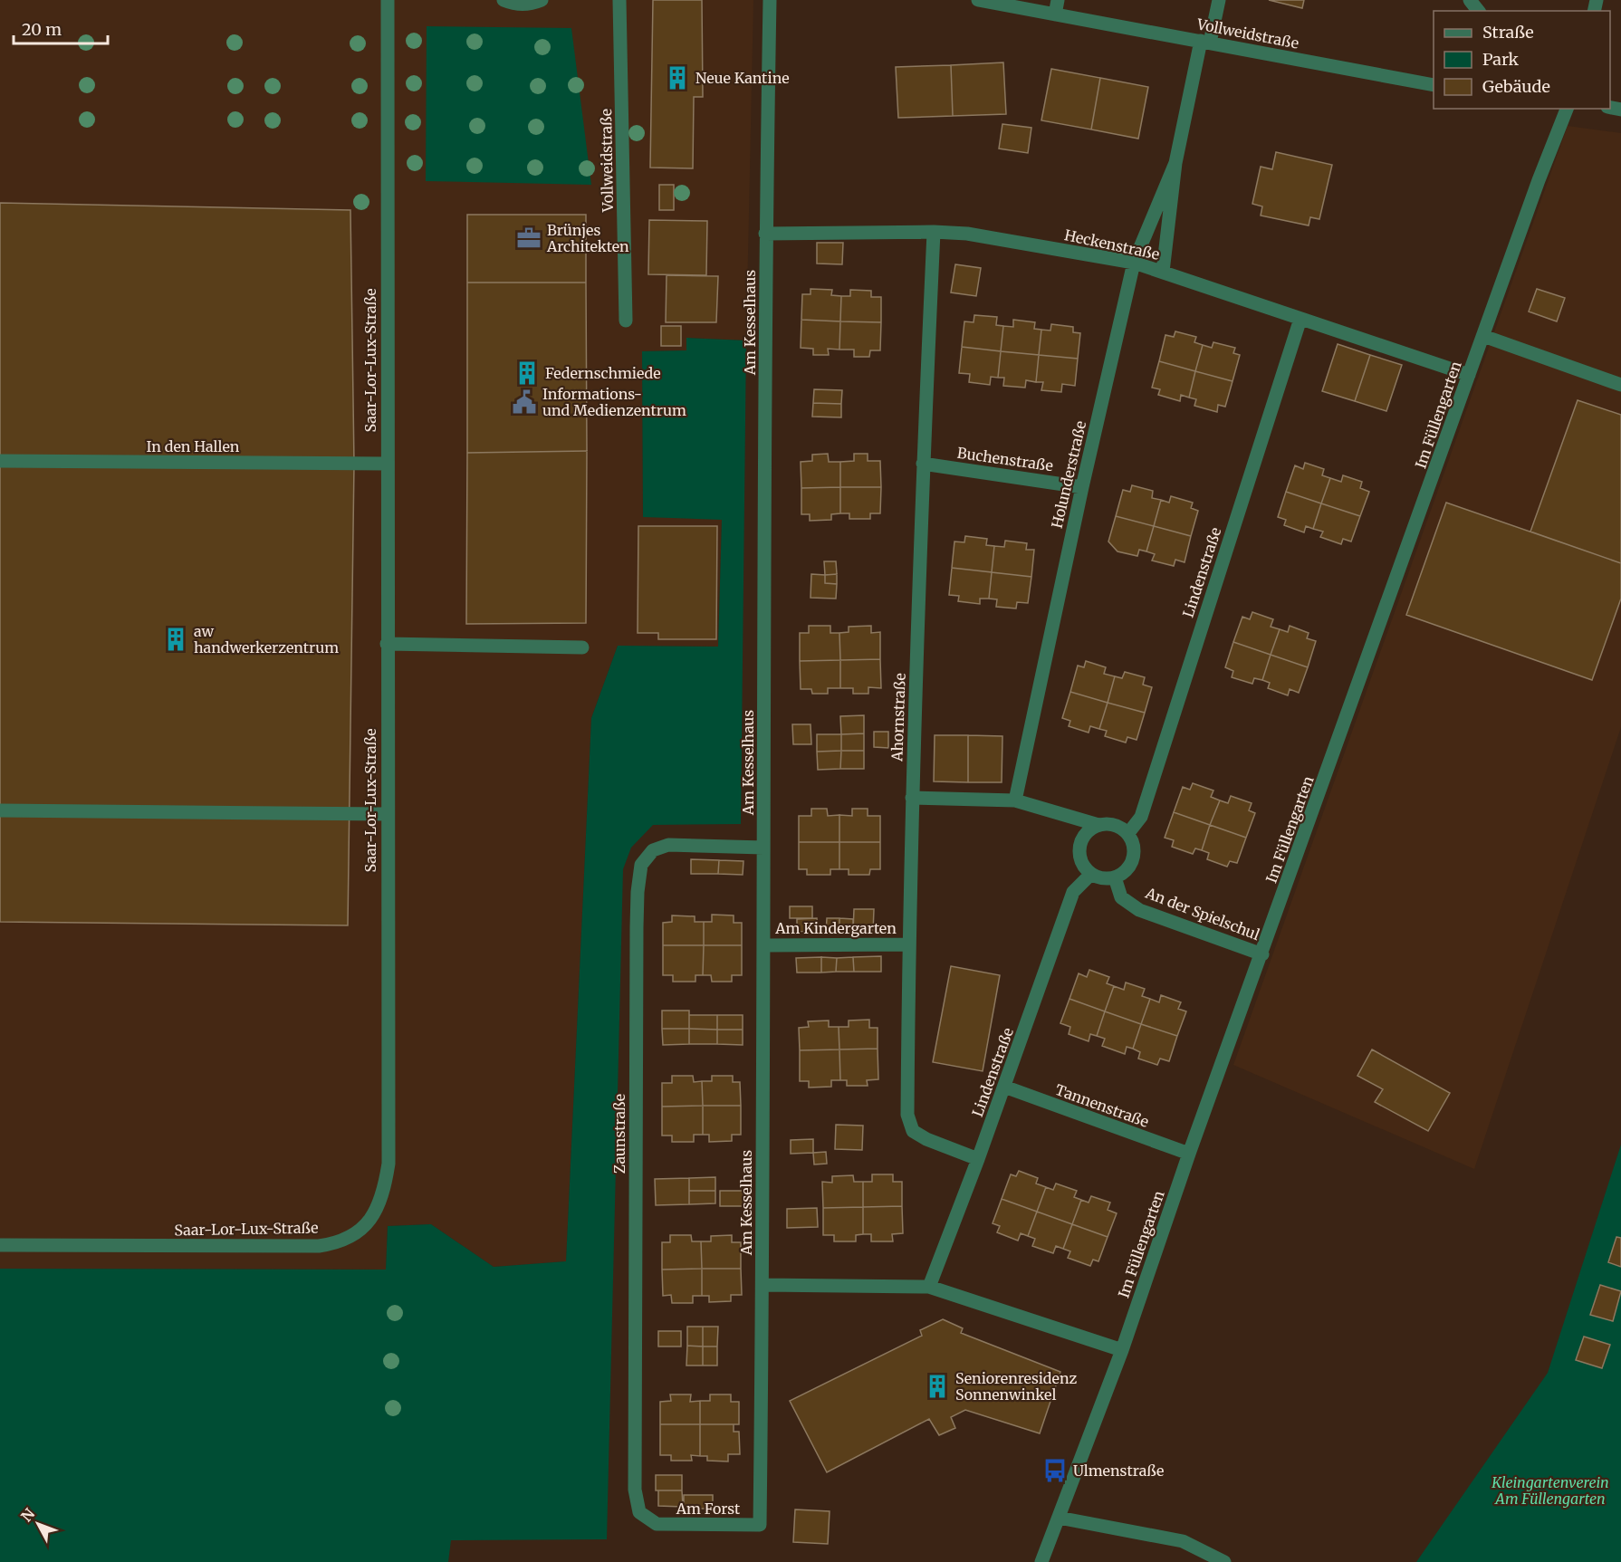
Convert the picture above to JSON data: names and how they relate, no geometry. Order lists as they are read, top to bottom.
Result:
{
  "streets": {
    "street": [
      "Vollweidstraße",
      "Heckenstraße",
      "Am Kesselhaus",
      "Saar-Lor-Lux-Straße",
      "Im Füllengarten",
      "In den Hallen",
      "Buchenstraße",
      "Holunderstraße",
      "Lindenstraße",
      "Ahornstraße",
      "An der Spielschul",
      "Am Kindergarten",
      "Tannenstraße",
      "Zaunstraße",
      "Am Forst"
    ]
  },
  "crossings": [
    ["Vollweidstraße", "Holunderstraße"],
    ["Heckenstraße", "Am Kesselhaus"],
    ["Heckenstraße", "Im Füllengarten"],
    ["Heckenstraße", "Holunderstraße"],
    ["Heckenstraße", "Lindenstraße"],
    ["Heckenstraße", "Ahornstraße"],
    ["Am Kesselhaus", "Am Kindergarten"],
    ["Am Kesselhaus", "Zaunstraße"],
    ["Am Kesselhaus", "Am Forst"],
    ["Saar-Lor-Lux-Straße", "In den Hallen"],
    ["Im Füllengarten", "An der Spielschul"],
    ["Im Füllengarten", "Tannenstraße"],
    ["Buchenstraße", "Holunderstraße"],
    ["Buchenstraße", "Ahornstraße"],
    ["Lindenstraße", "Ahornstraße"],
    ["Lindenstraße", "An der Spielschul"],
    ["Lindenstraße", "Tannenstraße"],
    ["Ahornstraße", "Am Kindergarten"],
    ["Zaunstraße", "Am Forst"]
  ],
  "parks": ["Kleingartenverein Am Füllengarten"],
  "places": {
    "building": [
      "Neue Kantine",
      "Federnschmiede",
      "aw handwerkerzentrum",
      "Seniorenresidenz Sonnenwinkel"
    ],
    "office": ["Brünjes Architekten"],
    "public building": ["Informations- und Medienzentrum"],
    "bus stop": ["Ulmenstraße"]
  },
  "legend": ["Straße", "Park", "Gebäude"],
  "scale_bar": "20 m",
  "north": "top left"
}
